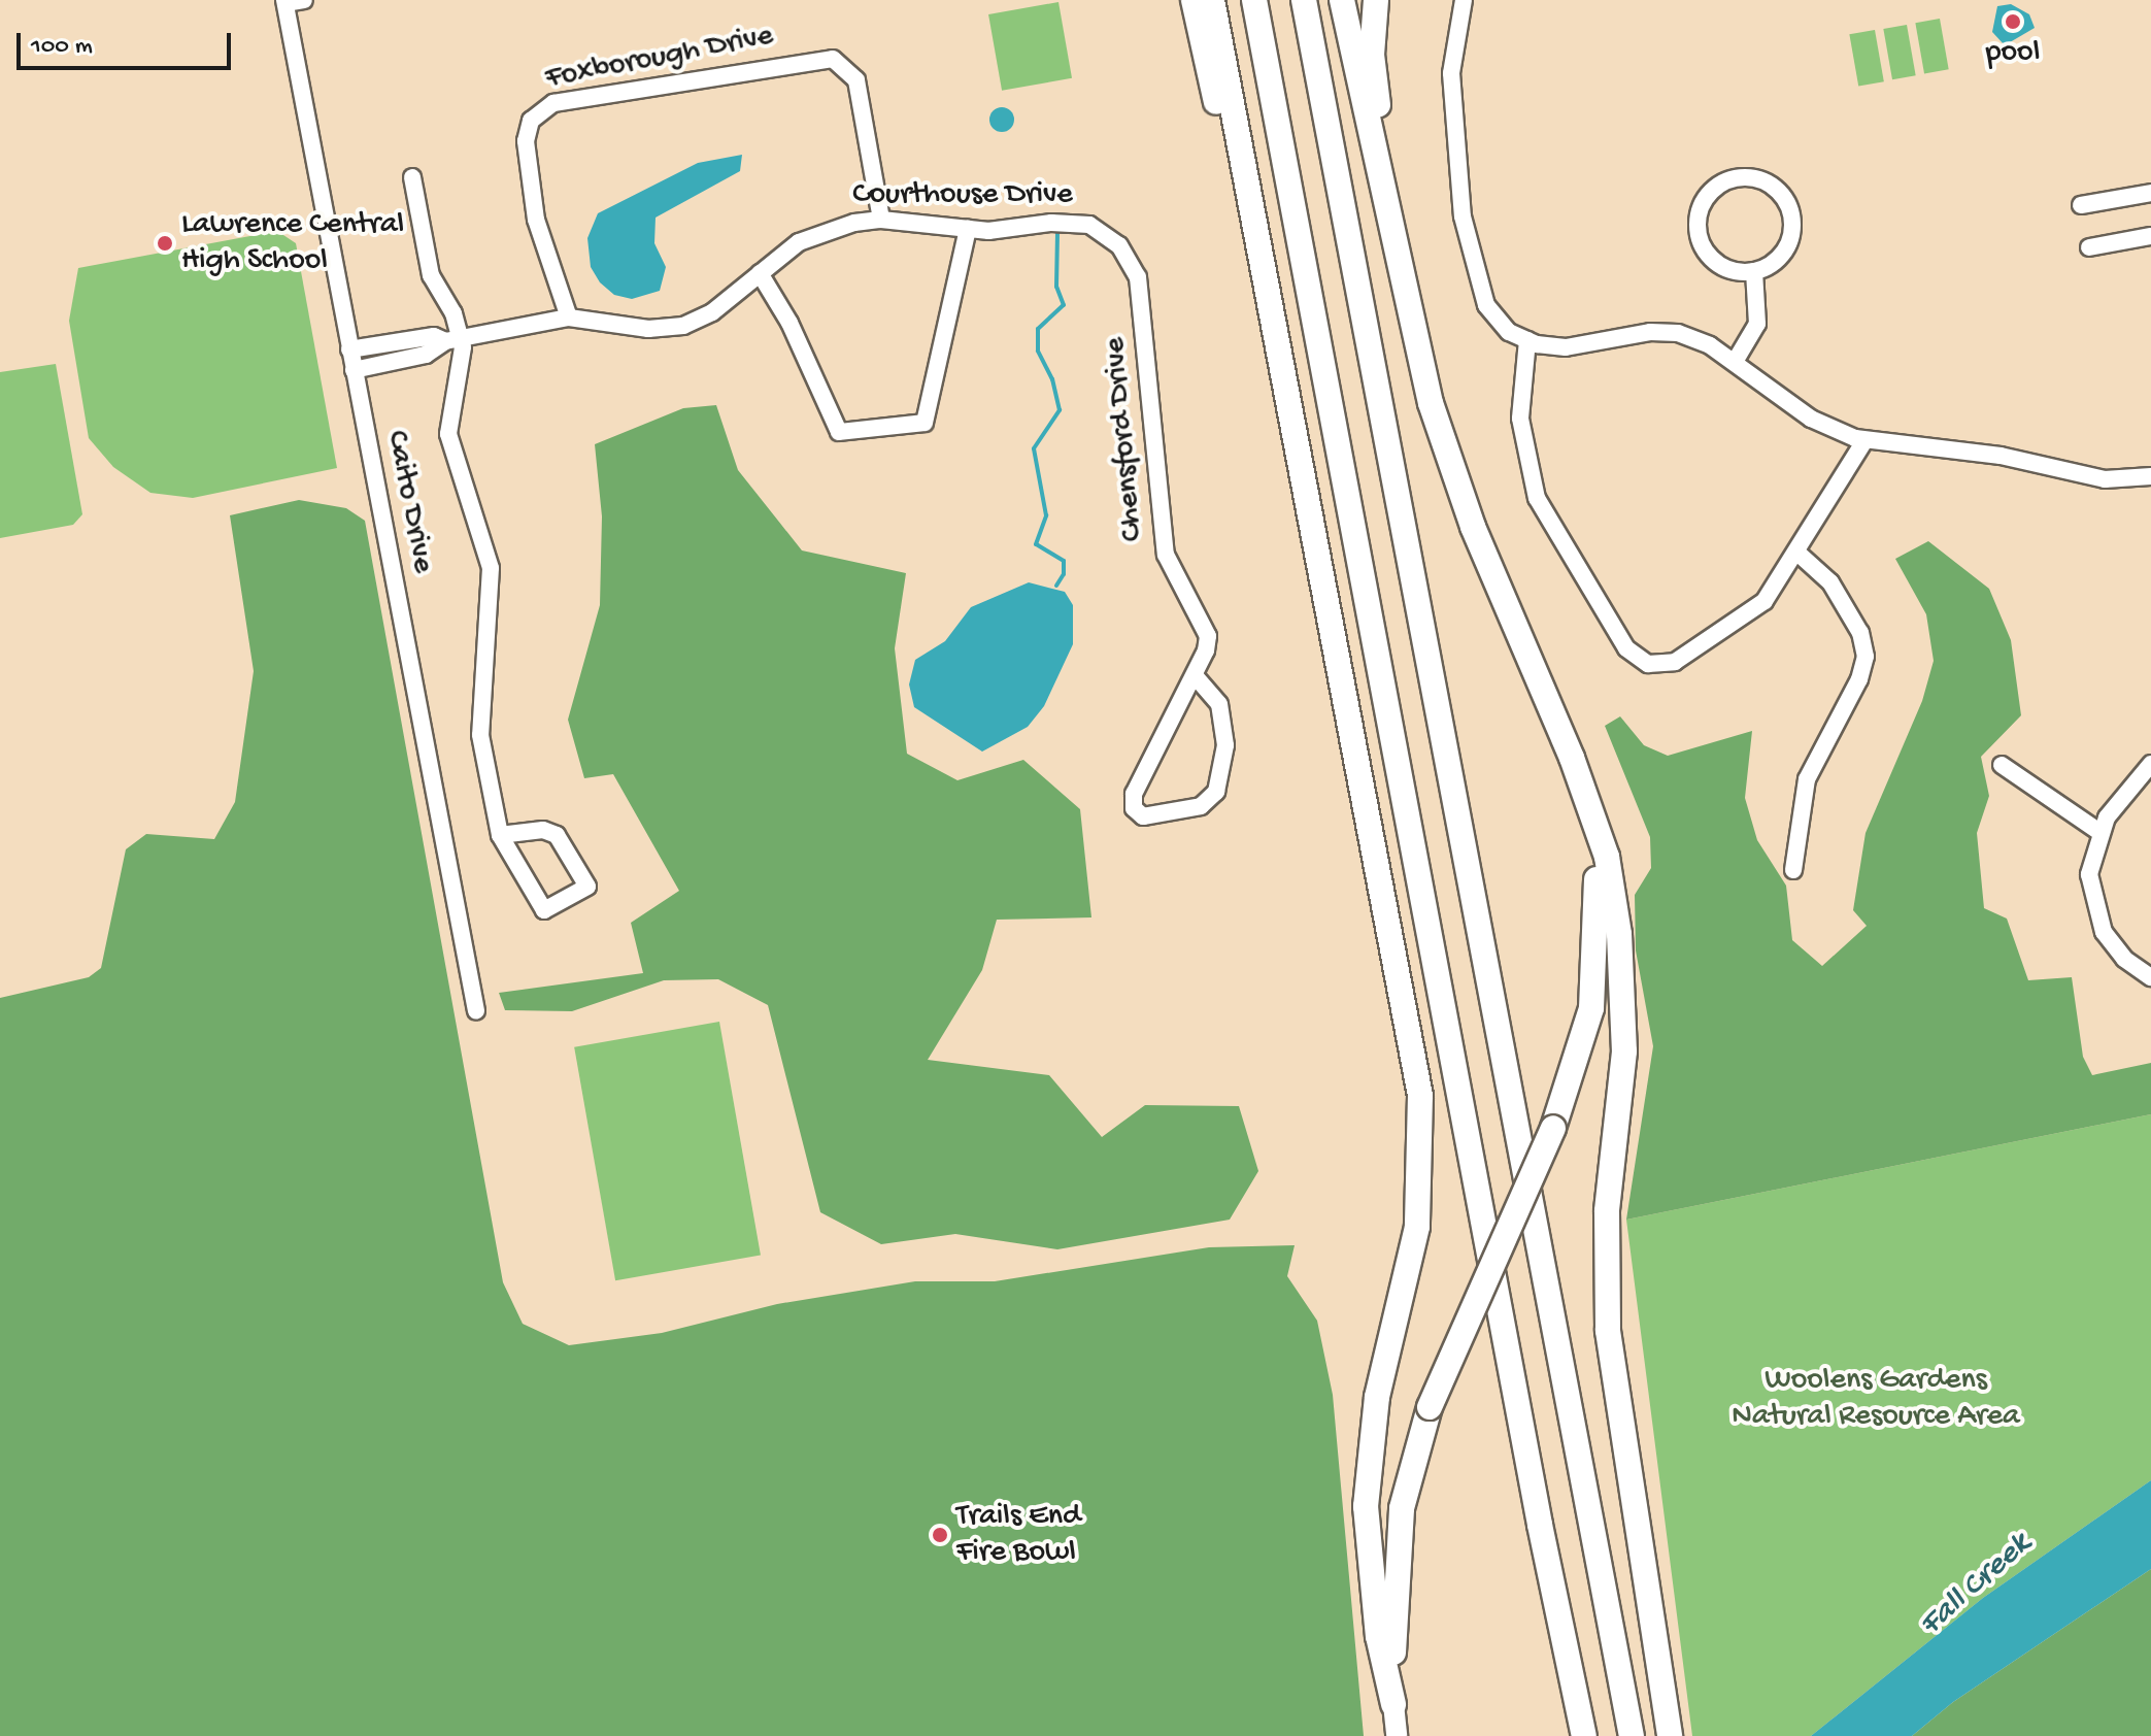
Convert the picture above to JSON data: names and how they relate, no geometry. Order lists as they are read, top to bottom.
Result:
{
  "streets": {
    "street": [
      "Foxborough Drive",
      "Courthouse Drive",
      "Chensford Drive",
      "Caito Drive"
    ]
  },
  "crossings": [
    ["Foxborough Drive", "Courthouse Drive"],
    ["Courthouse Drive", "Chensford Drive"],
    ["Courthouse Drive", "Caito Drive"]
  ],
  "water": ["Fall Creek"],
  "parks": ["Woolens Gardens Natural Resource Area"],
  "places": ["pool", "Lawrence Central High School", "Trails End Fire Bowl"],
  "scale_bar": "100 m"
}
